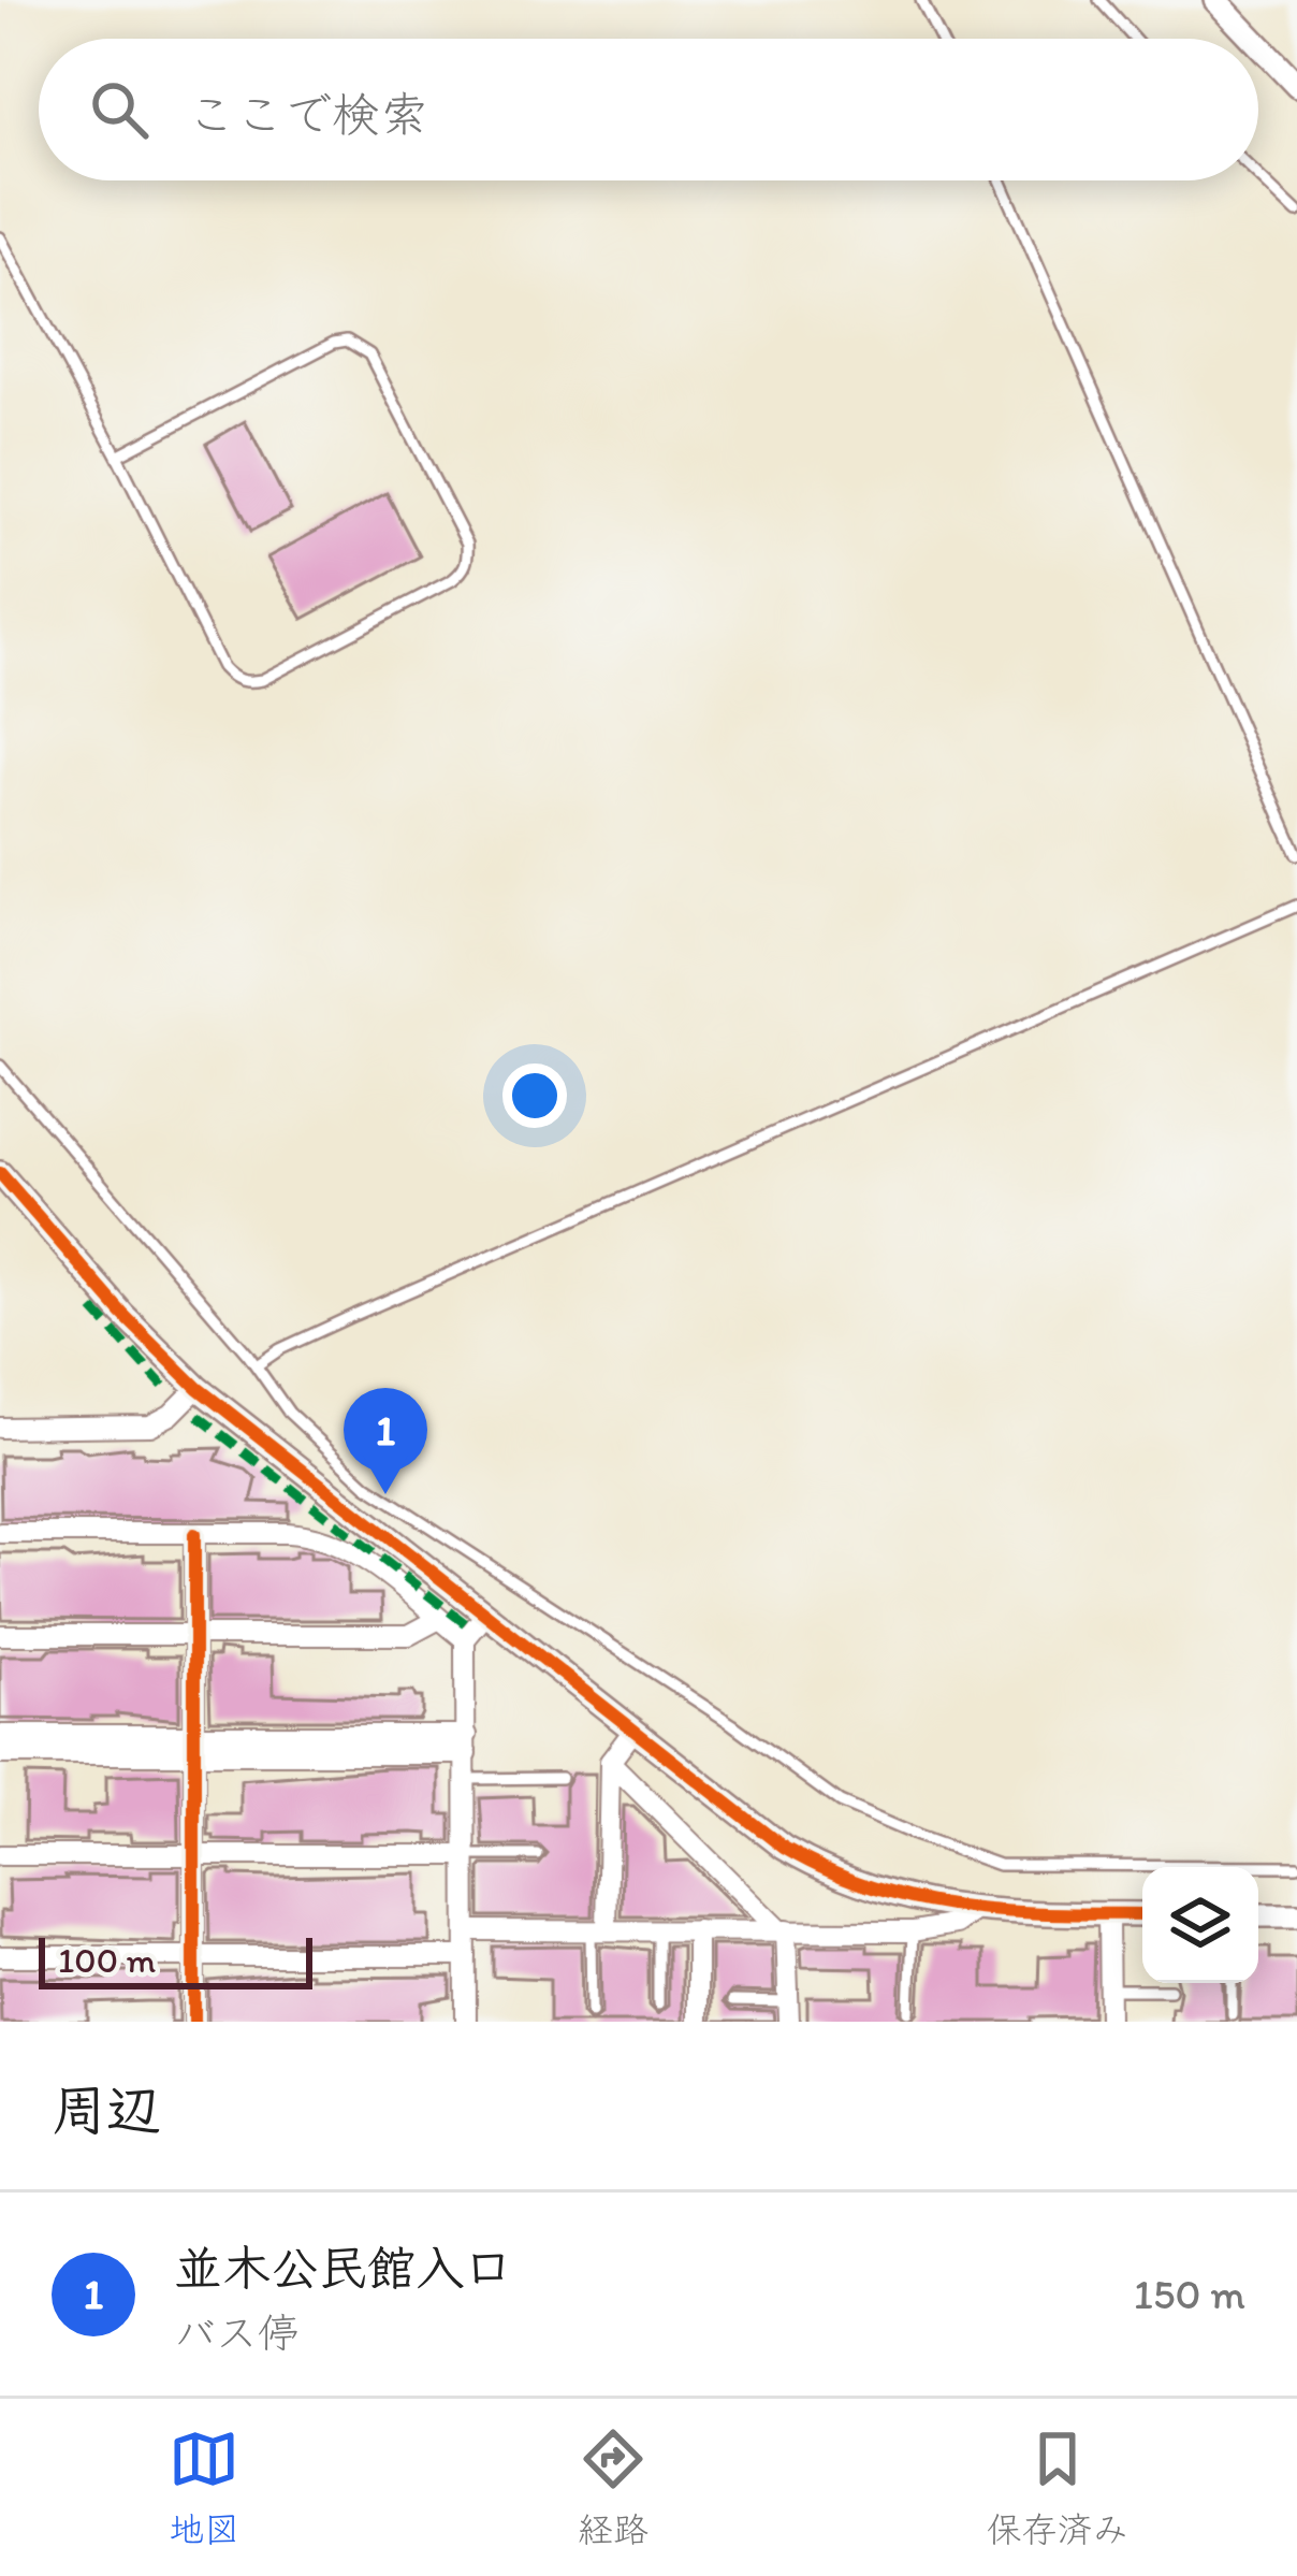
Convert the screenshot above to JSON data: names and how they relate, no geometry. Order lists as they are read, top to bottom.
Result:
{
  "scale_bar": "100 m",
  "page": {
    "search": "ここで検索",
    "pins": "1",
    "scale": "100 m",
    "heading": "周辺",
    "list": [
      {
        "mark": "1",
        "name": "並木公民館入口",
        "note": "バス停",
        "value": "150 m"
      }
    ],
    "nav": ["地図", "経路", "保存済み"]
  }
}
